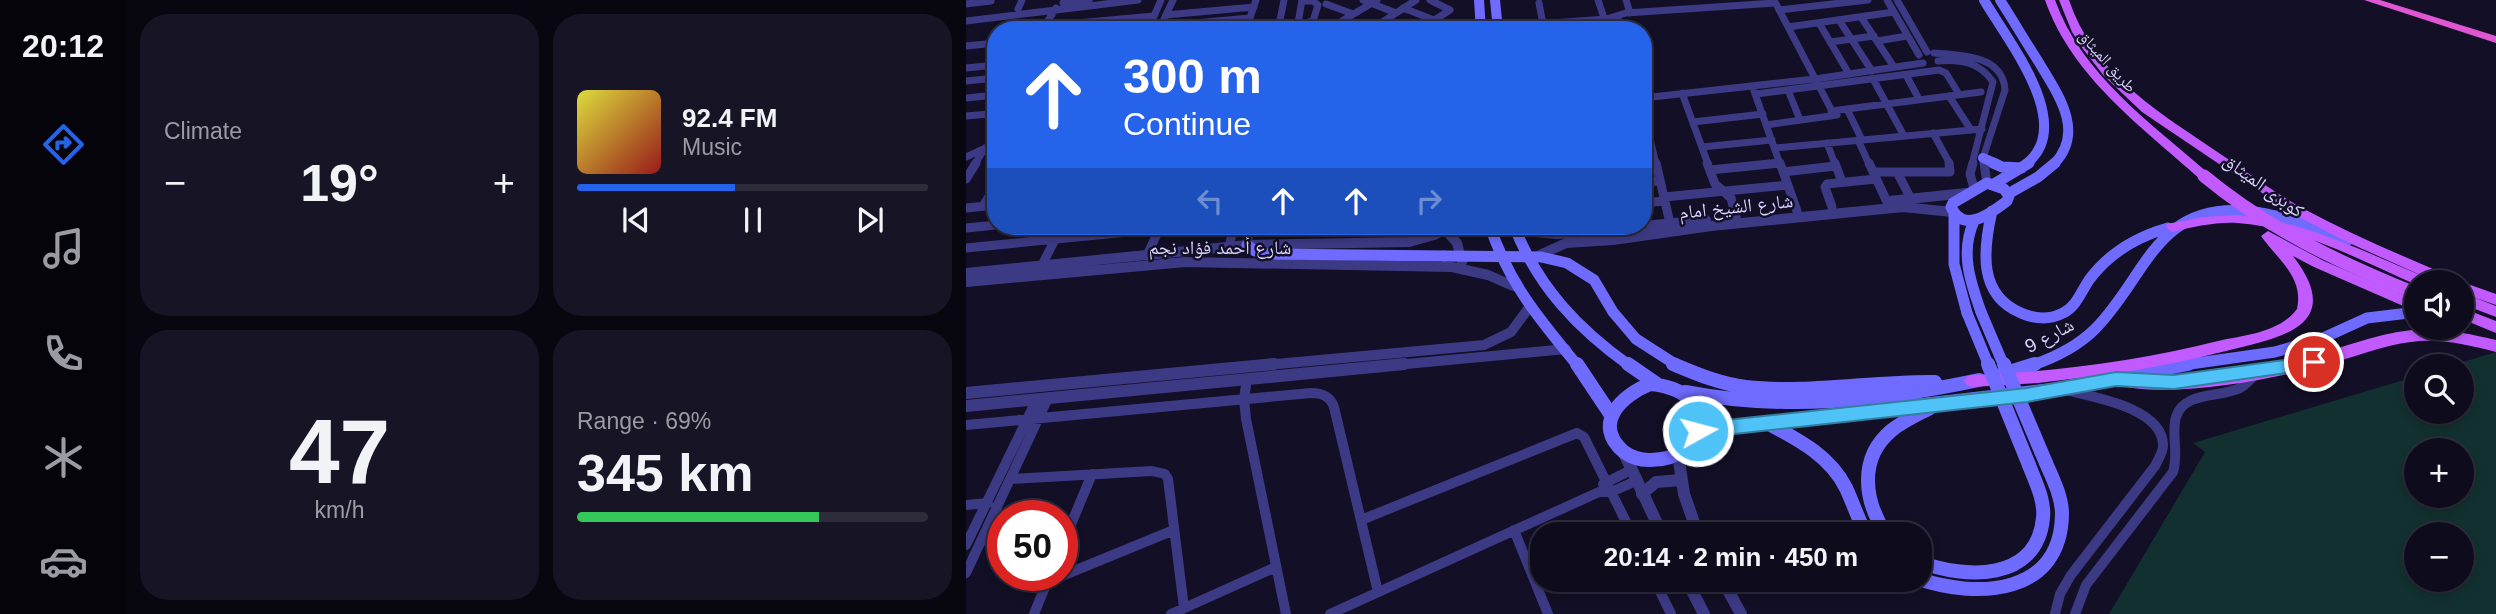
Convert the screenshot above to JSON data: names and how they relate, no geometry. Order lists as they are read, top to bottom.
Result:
{
  "streets": {
    "main road": ["طريق الميثاق", "كوبرى الميثاق", "شارع 9"],
    "street": ["شارع الشيخ امام", "شارع أحمد فؤاد نجم"]
  },
  "crossings": [
    ["طريق الميثاق", "كوبرى الميثاق"]
  ],
  "page": {
    "tabs": "20:12",
    "tile": [
      "Climate",
      ["47", "km/h"],
      ["Range · 69%", "345 km"]
    ],
    "turn": ["300 m", "Continue"],
    "song": ["92.4 FM", "Music"],
    "heat": ["−", "19°", "+"],
    "map_buttons": ["+", "−"],
    "limit": "50",
    "trip": "20:14 · 2 min · 450 m"
  }
}
